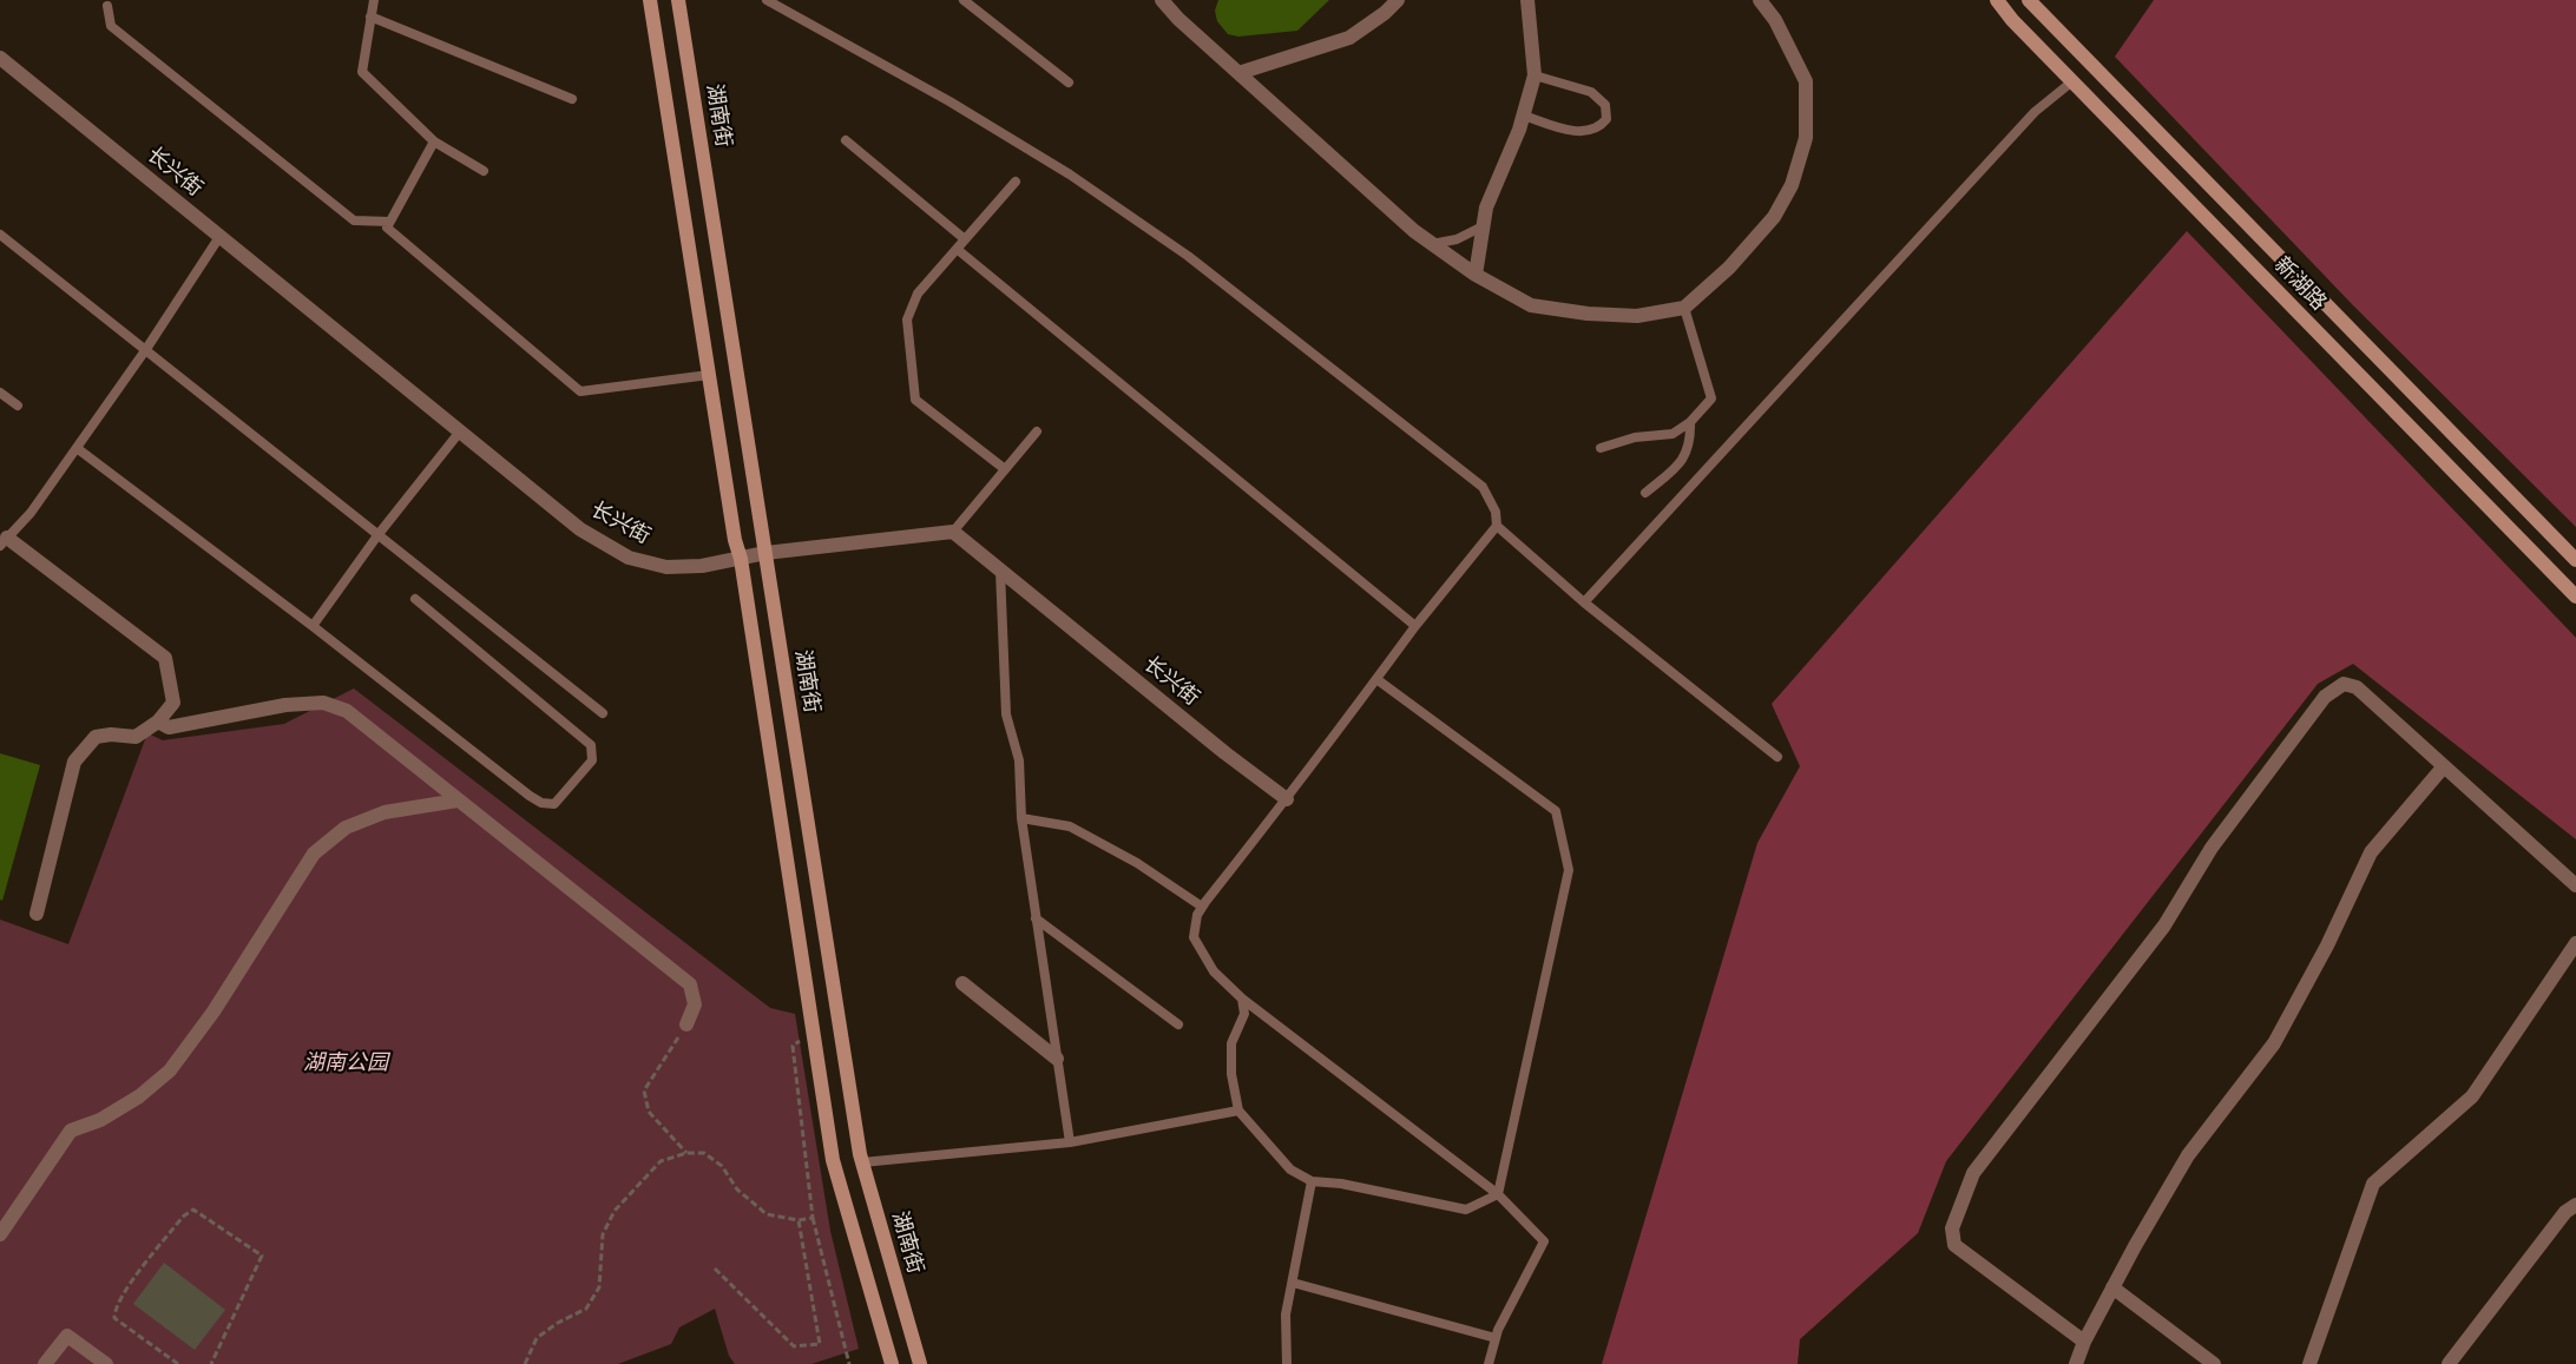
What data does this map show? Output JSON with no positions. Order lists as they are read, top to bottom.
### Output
{
  "streets": {
    "main road": ["湖南街", "新湖路"],
    "street": ["长兴街"]
  },
  "crossings": [
    ["湖南街", "长兴街"]
  ],
  "parks": ["湖南公园"]
}
